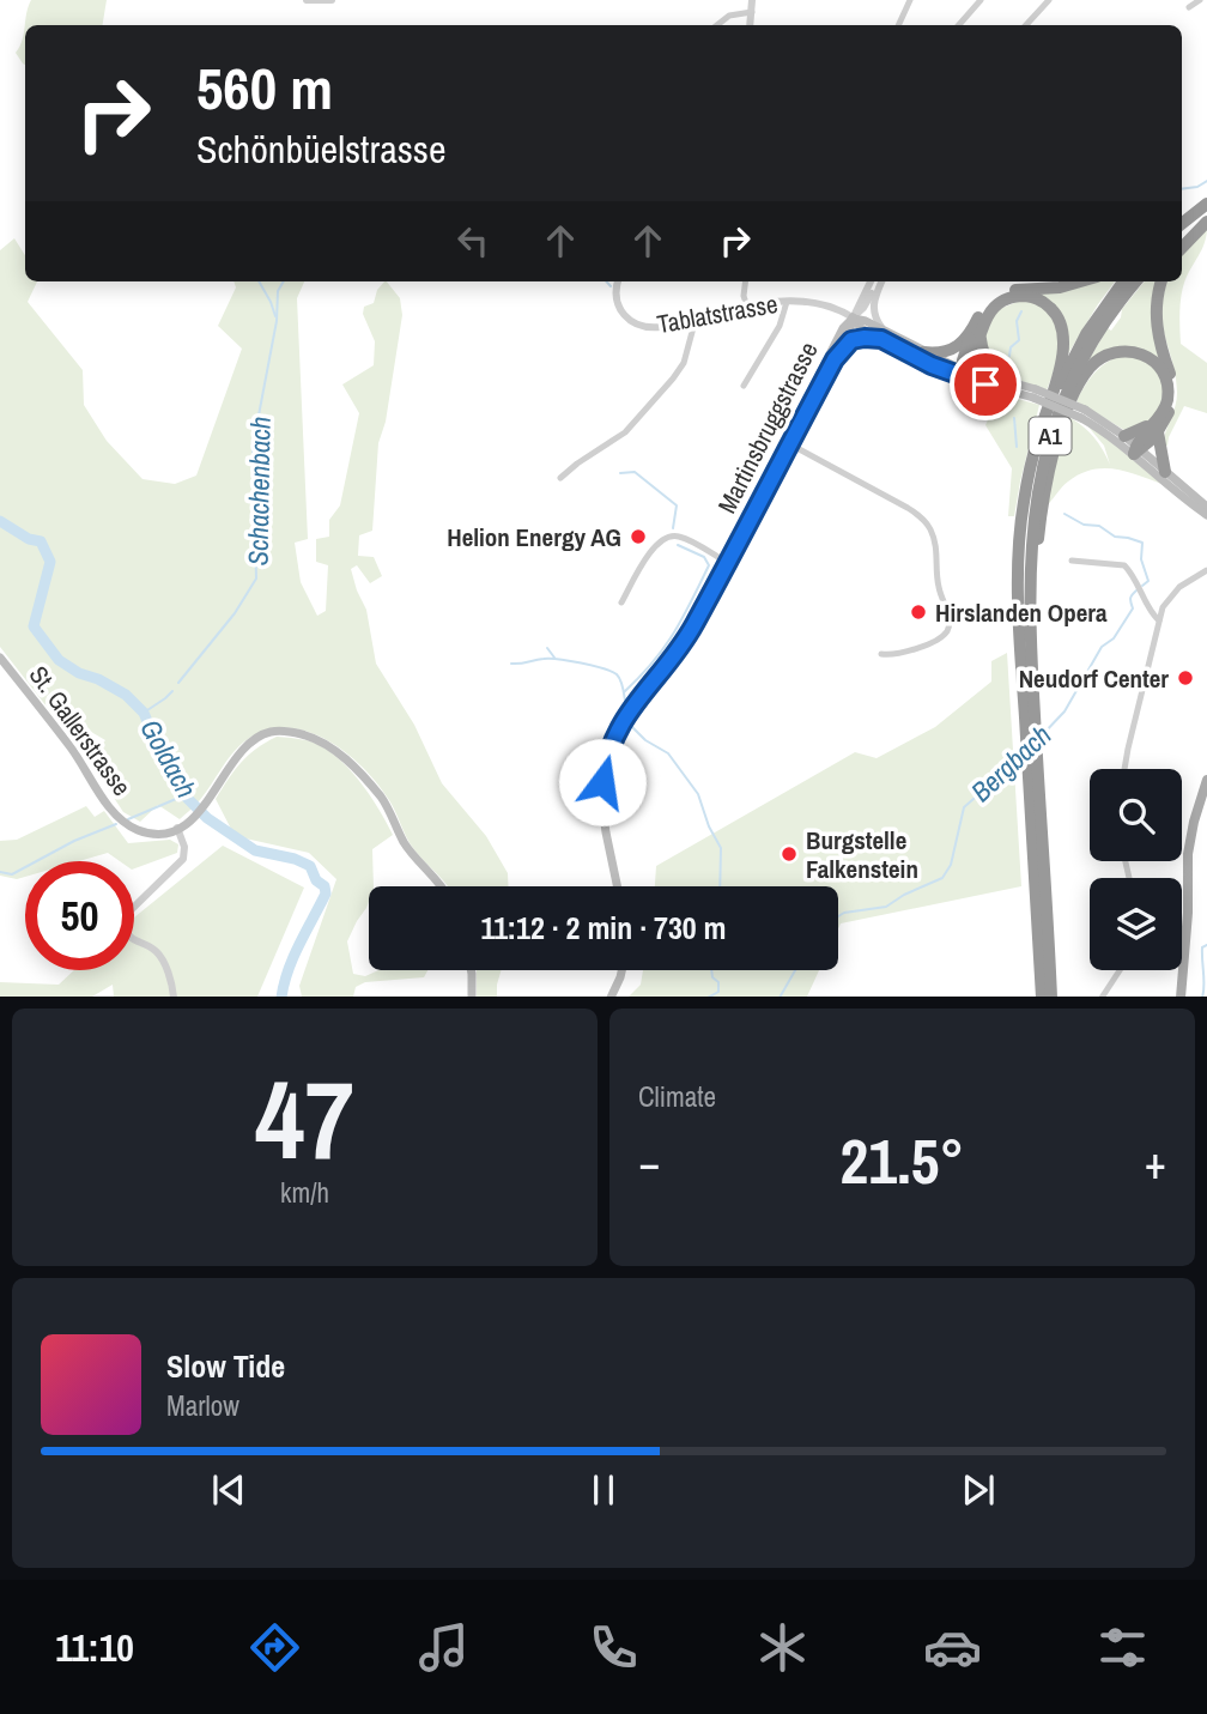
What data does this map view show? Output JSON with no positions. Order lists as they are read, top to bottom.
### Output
{
  "streets": {
    "highway": ["A1"],
    "main road": ["Martinsbruggstrasse", "St. Gallerstrasse"],
    "street": ["Tablatstrasse"]
  },
  "crossings": [
    ["Tablatstrasse", "Martinsbruggstrasse"]
  ],
  "water": ["Schachenbach", "Goldach", "Bergbach"],
  "places": [
    "Helion Energy AG",
    "Hirslanden Opera",
    "Neudorf Center",
    "Burgstelle Falkenstein"
  ],
  "page": {
    "turn": ["560 m", "Schönbüelstrasse"],
    "limit": "50",
    "trip": "11:12 · 2 min · 730 m",
    "tile": [
      ["47", "km/h"],
      "Climate"
    ],
    "heat": ["−", "21.5°", "+"],
    "song": ["Slow Tide", "Marlow"],
    "tabs": "11:10"
  }
}
